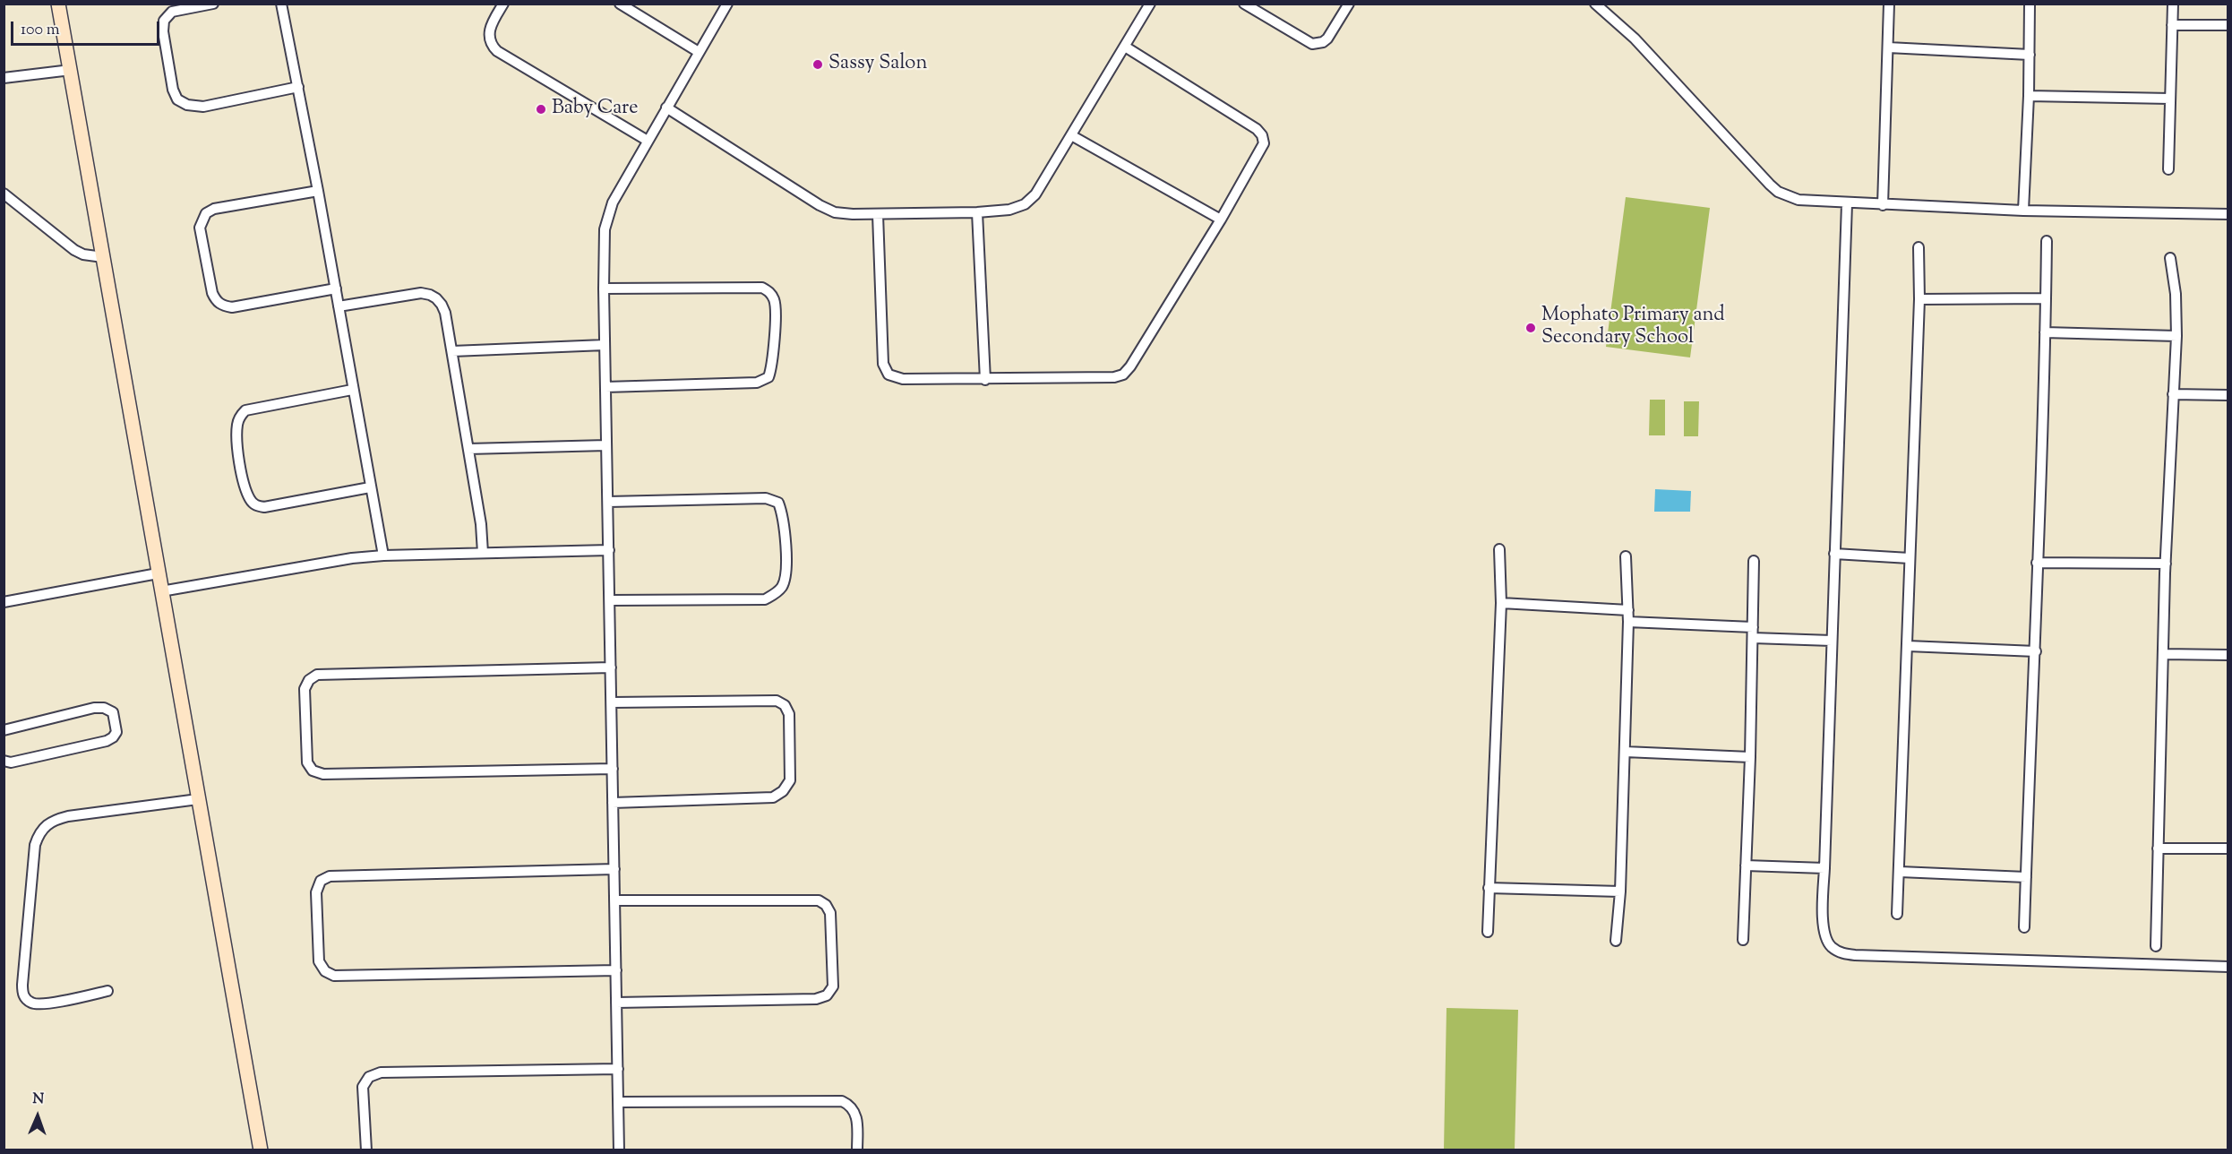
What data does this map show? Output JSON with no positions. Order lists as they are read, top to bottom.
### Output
{
  "places": ["Sassy Salon", "Baby Care", "Mophato Primary and Secondary School"],
  "scale_bar": "100 m",
  "north": "top"
}
